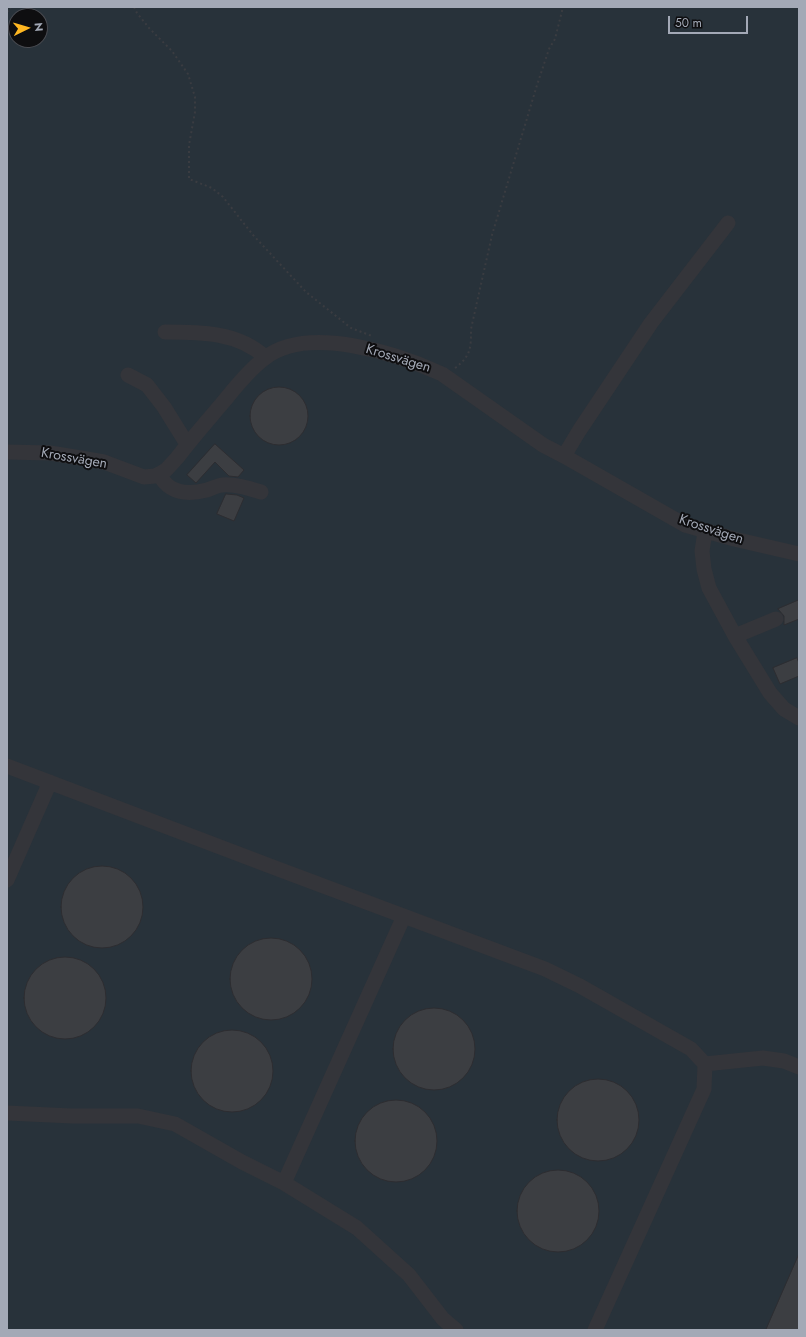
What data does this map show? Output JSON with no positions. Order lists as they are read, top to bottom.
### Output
{
  "streets": {
    "street": ["Krossvägen"]
  },
  "scale_bar": "50 m",
  "north": "right"
}
